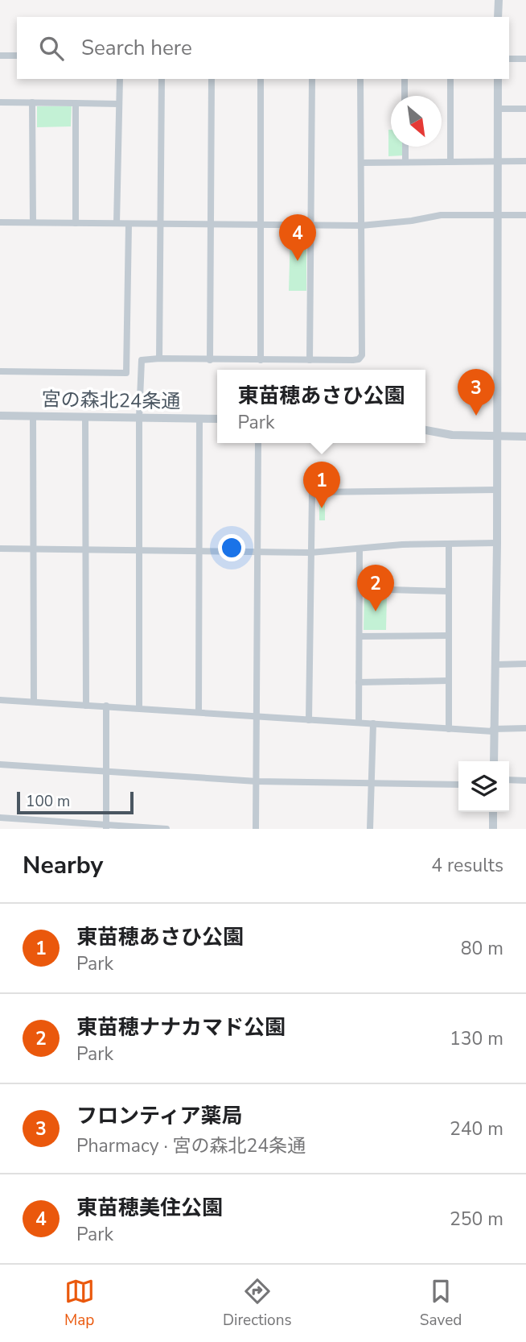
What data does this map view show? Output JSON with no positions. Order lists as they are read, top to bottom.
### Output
{
  "streets": {
    "street": ["宮の森北24条通"]
  },
  "scale_bar": "100 m",
  "north": "bottom right",
  "page": {
    "search": "Search here",
    "pins": [
      "4",
      "3",
      "1",
      "2"
    ],
    "popup": ["東苗穂あさひ公園", "Park"],
    "scale": "100 m",
    "heading": ["Nearby", "4 results"],
    "list": [
      {
        "mark": "1",
        "name": "東苗穂あさひ公園",
        "note": "Park",
        "value": "80 m"
      },
      {
        "mark": "2",
        "name": "東苗穂ナナカマド公園",
        "note": "Park",
        "value": "130 m"
      },
      {
        "mark": "3",
        "name": "フロンティア薬局",
        "note": "Pharmacy · 宮の森北24条通",
        "value": "240 m"
      },
      {
        "mark": "4",
        "name": "東苗穂美住公園",
        "note": "Park",
        "value": "250 m"
      }
    ],
    "nav": ["Map", "Directions", "Saved"]
  }
}
